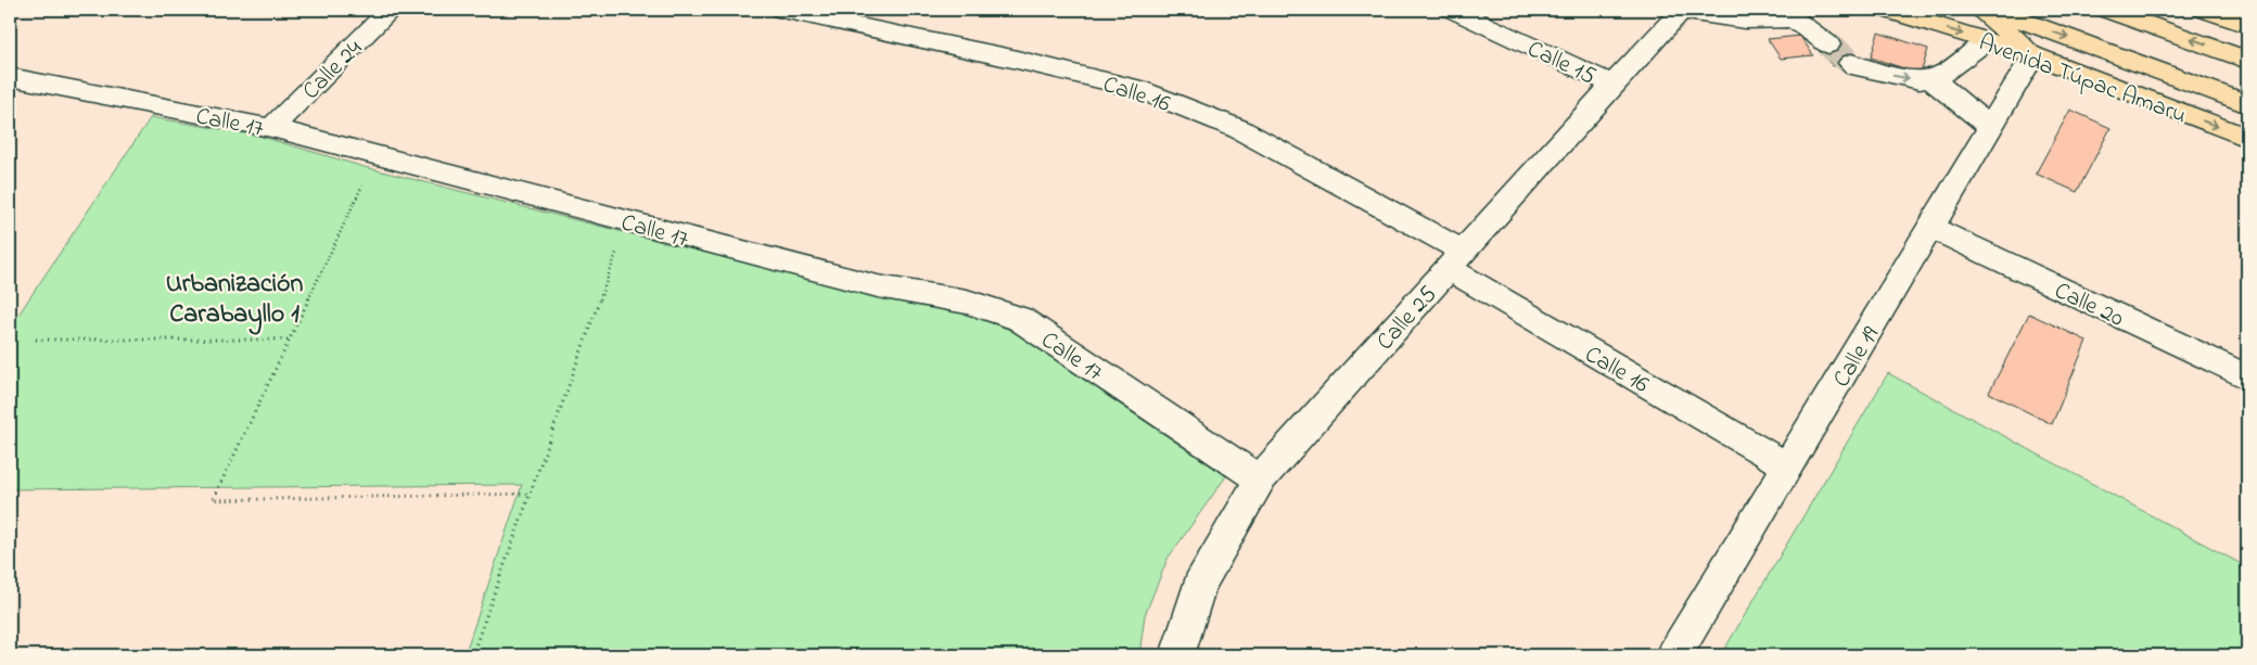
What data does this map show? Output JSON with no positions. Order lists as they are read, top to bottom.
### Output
{
  "streets": {
    "main road": ["Avenida Túpac Amaru"],
    "street": [
      "Calle 15",
      "Calle 24",
      "Calle 16",
      "Calle 17",
      "Calle 20",
      "Calle 25",
      "Calle 19"
    ]
  },
  "crossings": [
    ["Calle 15", "Calle 25"],
    ["Calle 24", "Calle 17"],
    ["Avenida Túpac Amaru", "Calle 19"],
    ["Calle 16", "Calle 25"],
    ["Calle 16", "Calle 19"],
    ["Calle 17", "Calle 25"],
    ["Calle 20", "Calle 19"]
  ],
  "districts": ["Urbanización Carabayllo 1"]
}
